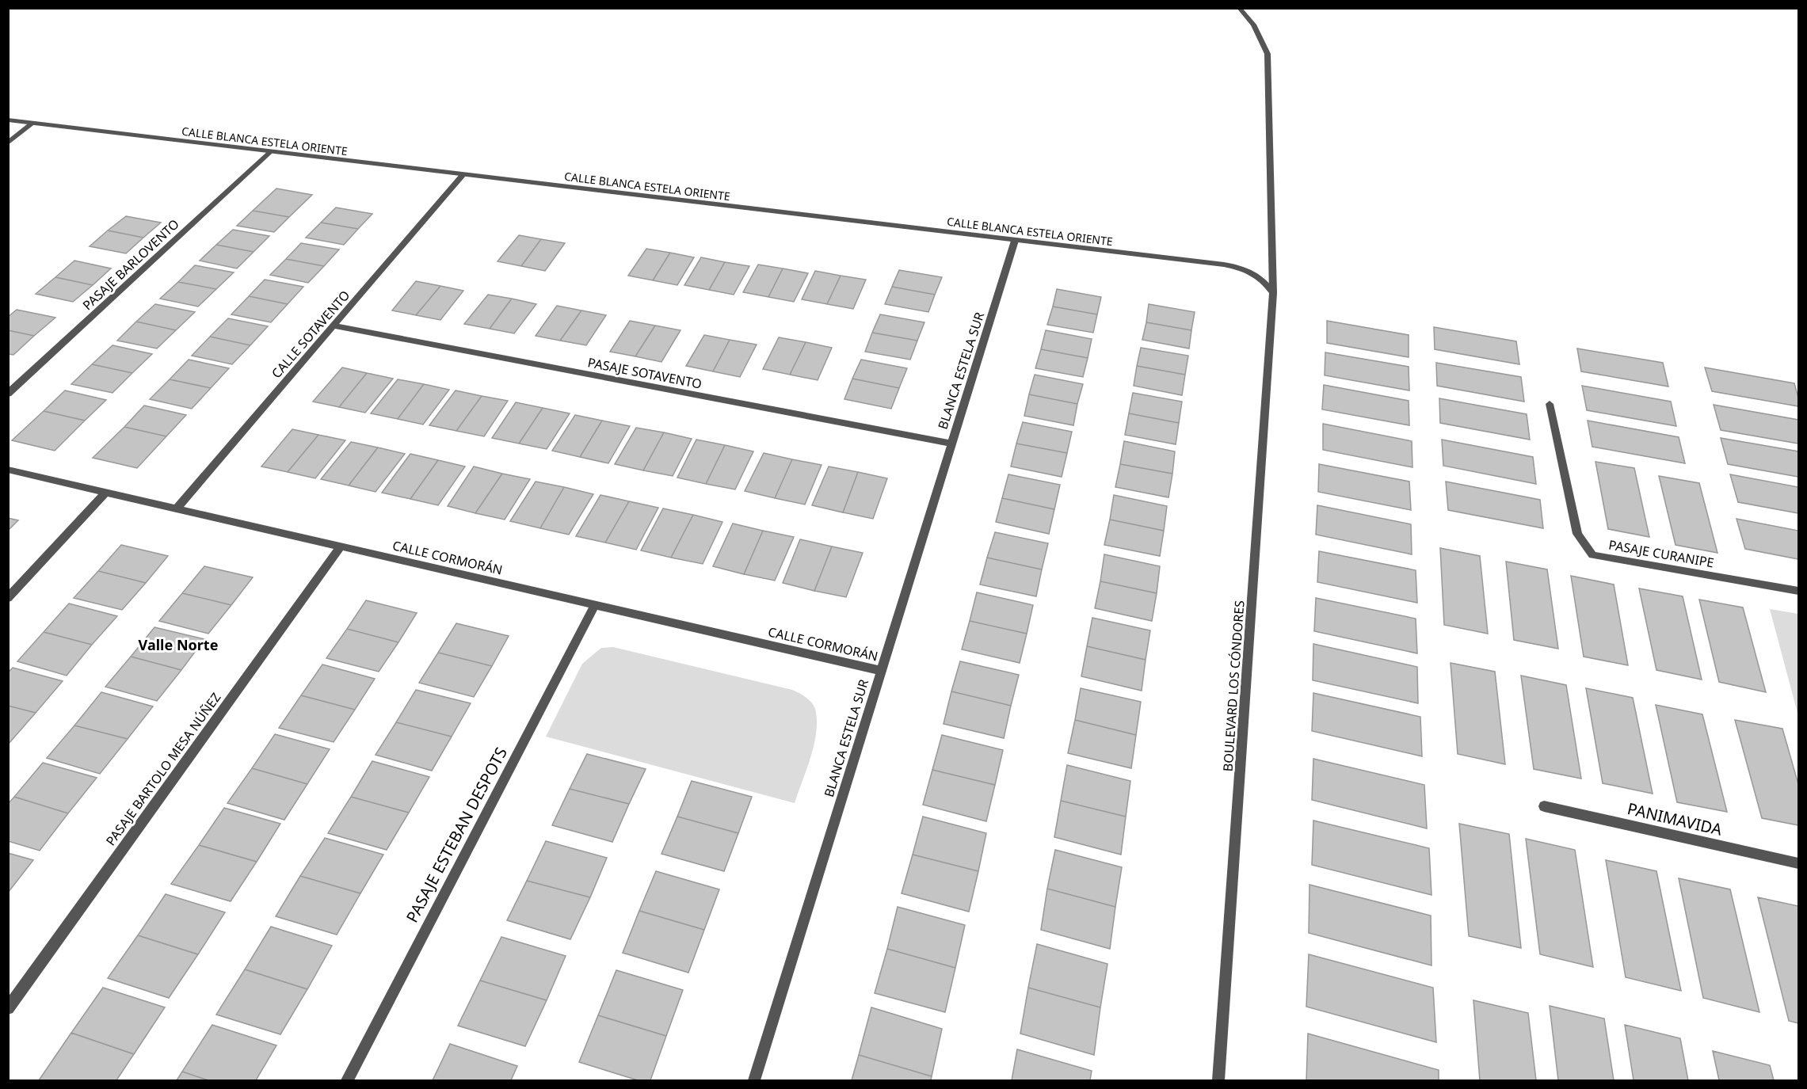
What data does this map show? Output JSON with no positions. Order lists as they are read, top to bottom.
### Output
{
  "streets": {
    "street": [
      "CALLE BLANCA ESTELA ORIENTE",
      "PASAJE BARLOVENTO",
      "CALLE SOTAVENTO",
      "BLANCA ESTELA SUR",
      "PASAJE SOTAVENTO",
      "PASAJE CURANIPE",
      "CALLE CORMORÁN",
      "BOULEVARD LOS CÓNDORES",
      "PASAJE BARTOLO MESA NÚÑEZ",
      "PANIMAVIDA",
      "PASAJE ESTEBAN DESPOTS"
    ]
  },
  "crossings": [
    ["CALLE BLANCA ESTELA ORIENTE", "PASAJE BARLOVENTO"],
    ["CALLE BLANCA ESTELA ORIENTE", "CALLE SOTAVENTO"],
    ["CALLE BLANCA ESTELA ORIENTE", "BLANCA ESTELA SUR"],
    ["CALLE BLANCA ESTELA ORIENTE", "BOULEVARD LOS CÓNDORES"],
    ["CALLE SOTAVENTO", "PASAJE SOTAVENTO"],
    ["CALLE SOTAVENTO", "CALLE CORMORÁN"],
    ["BLANCA ESTELA SUR", "PASAJE SOTAVENTO"],
    ["BLANCA ESTELA SUR", "CALLE CORMORÁN"],
    ["CALLE CORMORÁN", "PASAJE BARTOLO MESA NÚÑEZ"],
    ["CALLE CORMORÁN", "PASAJE ESTEBAN DESPOTS"]
  ],
  "districts": ["Valle Norte"]
}
